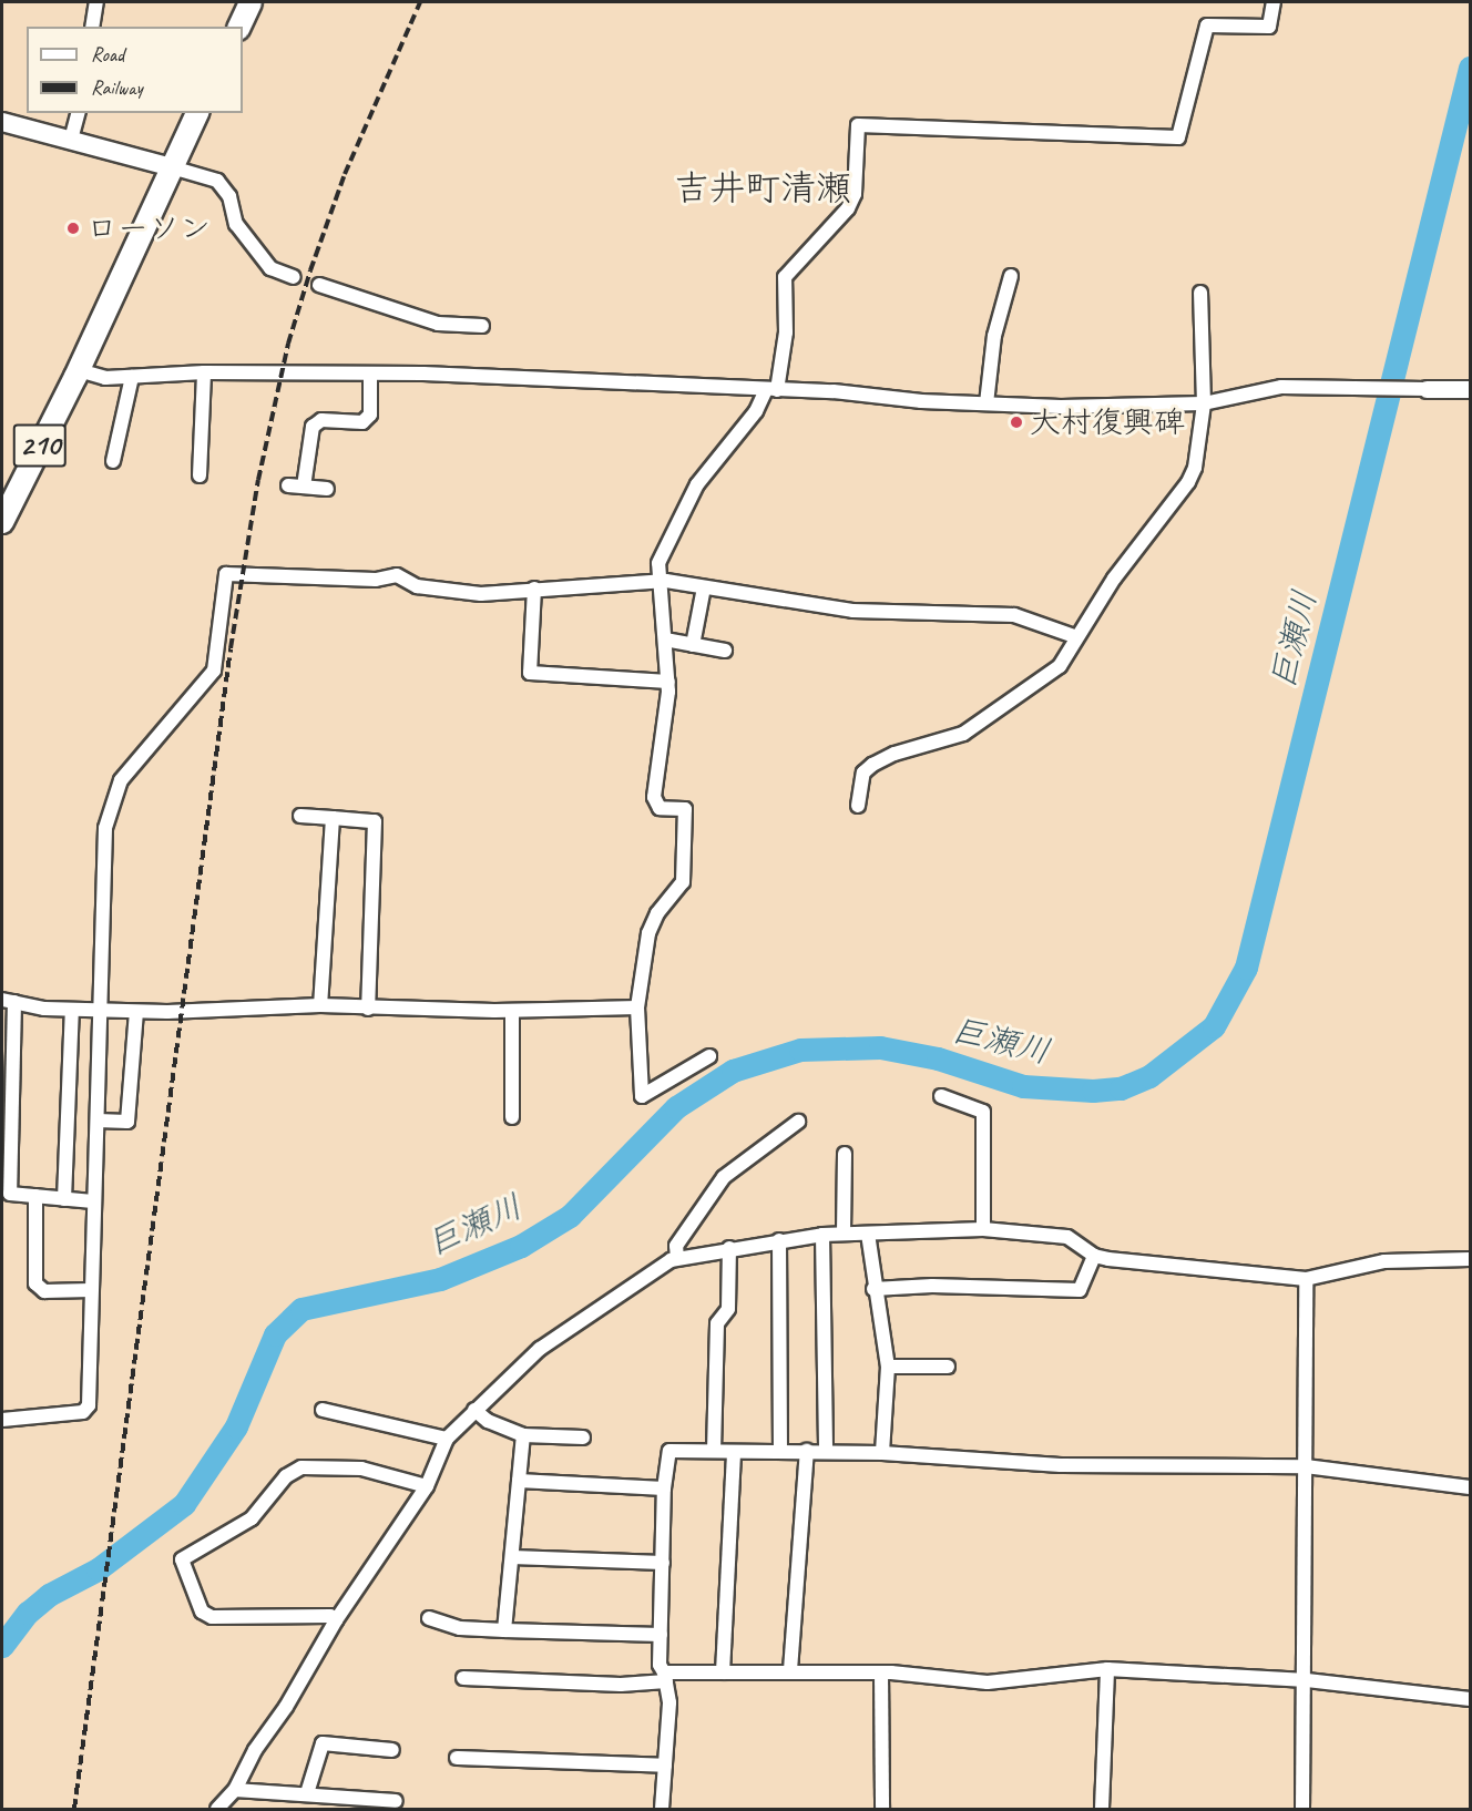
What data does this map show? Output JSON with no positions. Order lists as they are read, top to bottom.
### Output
{
  "streets": {
    "highway": ["210"]
  },
  "districts": ["吉井町清瀬"],
  "water": ["巨瀬川"],
  "places": ["ローソン", "大村復興碑"],
  "legend": ["Road", "Railway"]
}
